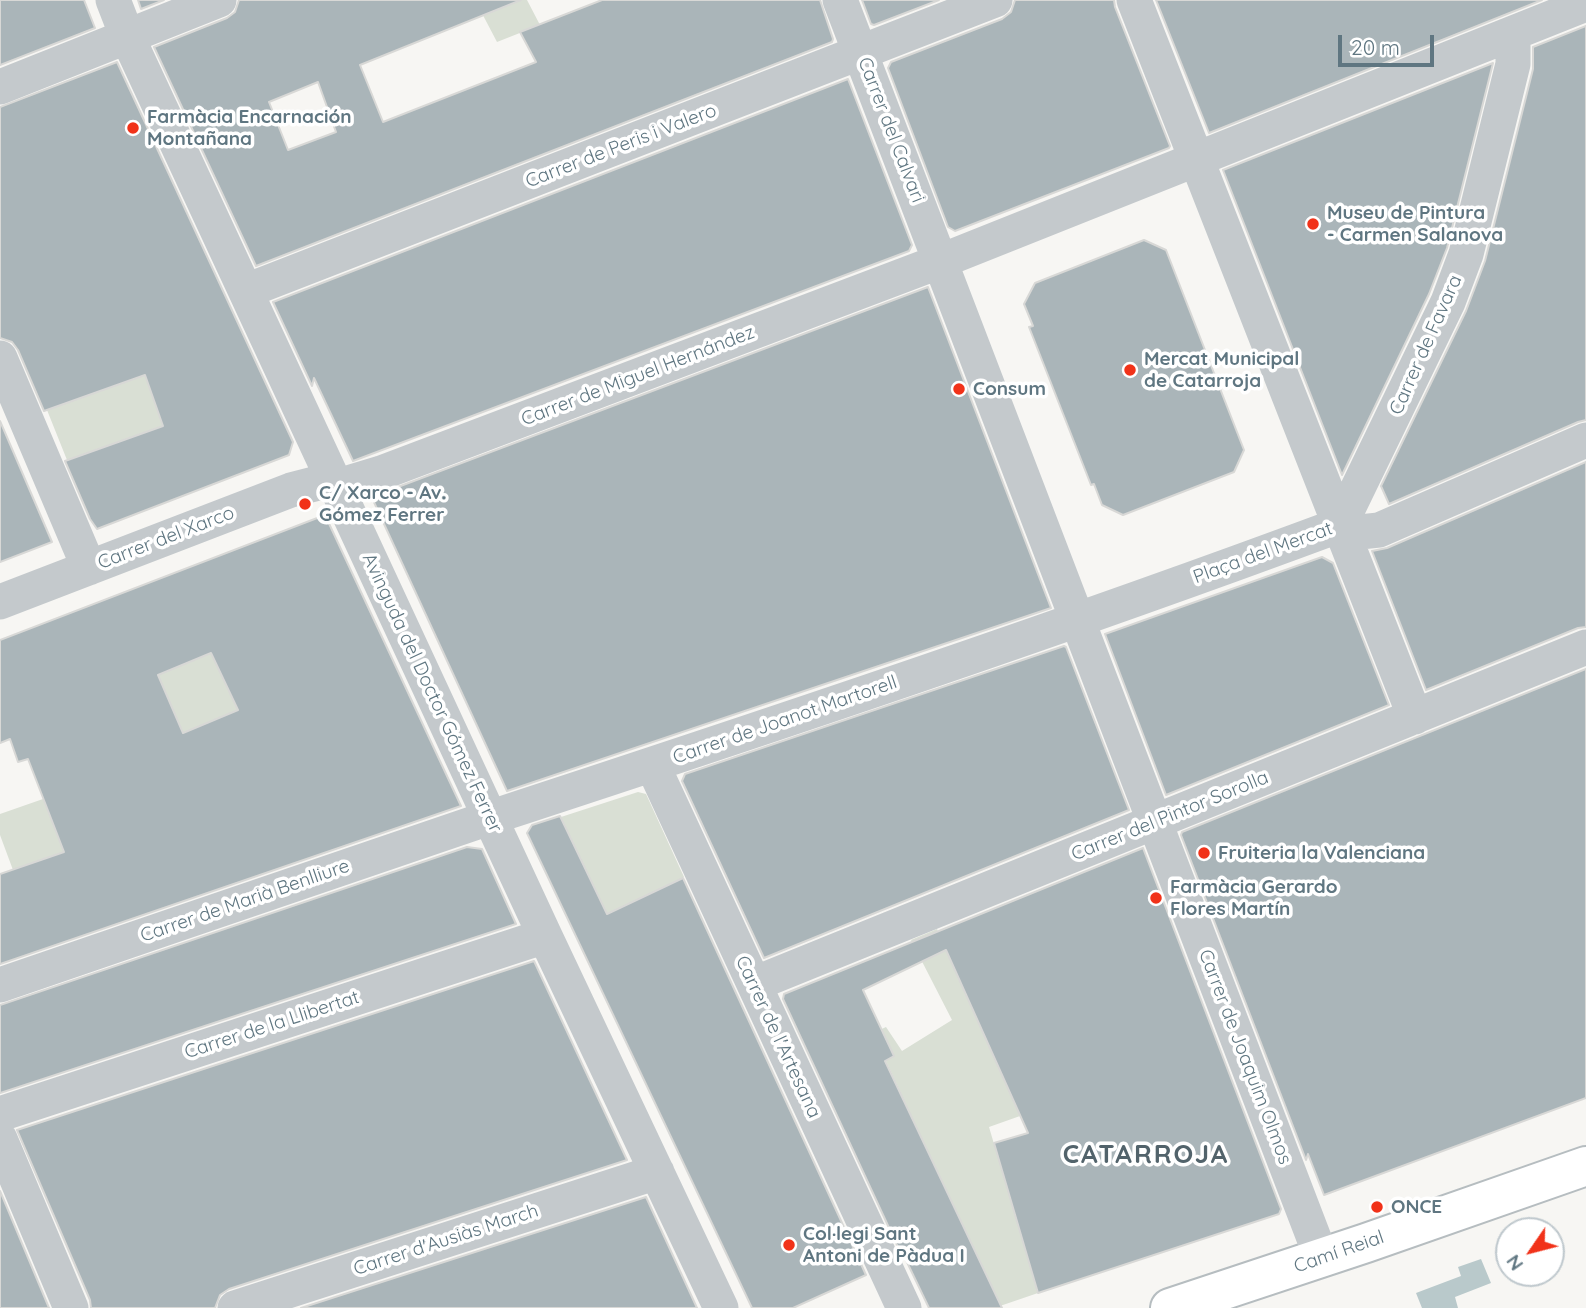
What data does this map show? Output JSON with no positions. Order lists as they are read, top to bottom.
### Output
{
  "streets": {
    "street": [
      "Carrer del Calvari",
      "Carrer de Peris i Valero",
      "Carrer de Favara",
      "Carrer de Miguel Hernández",
      "Carrer del Xarco",
      "Plaça del Mercat",
      "Avinguda del Doctor Gómez Ferrer",
      "Carrer de Joanot Martorell",
      "Carrer del Pintor Sorolla",
      "Carrer de Marià Benlliure",
      "Carrer de la Llibertat",
      "Carrer de l'Artesana",
      "Carrer de Joaquim Olmos",
      "Carrer d'Ausiàs March",
      "Camí Reial"
    ]
  },
  "crossings": [
    ["Carrer del Calvari", "Carrer de Peris i Valero"],
    ["Carrer del Calvari", "Carrer de Miguel Hernández"],
    ["Carrer de Peris i Valero", "Avinguda del Doctor Gómez Ferrer"],
    ["Carrer de Favara", "Plaça del Mercat"],
    ["Carrer de Miguel Hernández", "Carrer del Xarco"],
    ["Carrer de Miguel Hernández", "Avinguda del Doctor Gómez Ferrer"],
    ["Carrer del Xarco", "Avinguda del Doctor Gómez Ferrer"],
    ["Plaça del Mercat", "Carrer de Joanot Martorell"],
    ["Plaça del Mercat", "Carrer de Joaquim Olmos"],
    ["Avinguda del Doctor Gómez Ferrer", "Carrer de Joanot Martorell"],
    ["Avinguda del Doctor Gómez Ferrer", "Carrer de Marià Benlliure"],
    ["Avinguda del Doctor Gómez Ferrer", "Carrer de la Llibertat"],
    ["Avinguda del Doctor Gómez Ferrer", "Carrer d'Ausiàs March"],
    ["Carrer de Joanot Martorell", "Carrer de Marià Benlliure"],
    ["Carrer de Joanot Martorell", "Carrer de l'Artesana"],
    ["Carrer de Joanot Martorell", "Carrer de Joaquim Olmos"],
    ["Carrer del Pintor Sorolla", "Carrer de l'Artesana"],
    ["Carrer del Pintor Sorolla", "Carrer de Joaquim Olmos"],
    ["Carrer de Joaquim Olmos", "Camí Reial"]
  ],
  "districts": ["CATARROJA"],
  "places": [
    "Farmàcia Encarnación Montañana",
    "Museu de Pintura - Carmen Salanova",
    "Mercat Municipal de Catarroja",
    "Consum",
    "C/ Xarco - Av. Gómez Ferrer",
    "Fruiteria la Valenciana",
    "Farmàcia Gerardo Flores Martín",
    "ONCE",
    "Col·legi Sant Antoni de Pàdua I"
  ],
  "scale_bar": "20 m",
  "north": "bottom left"
}
